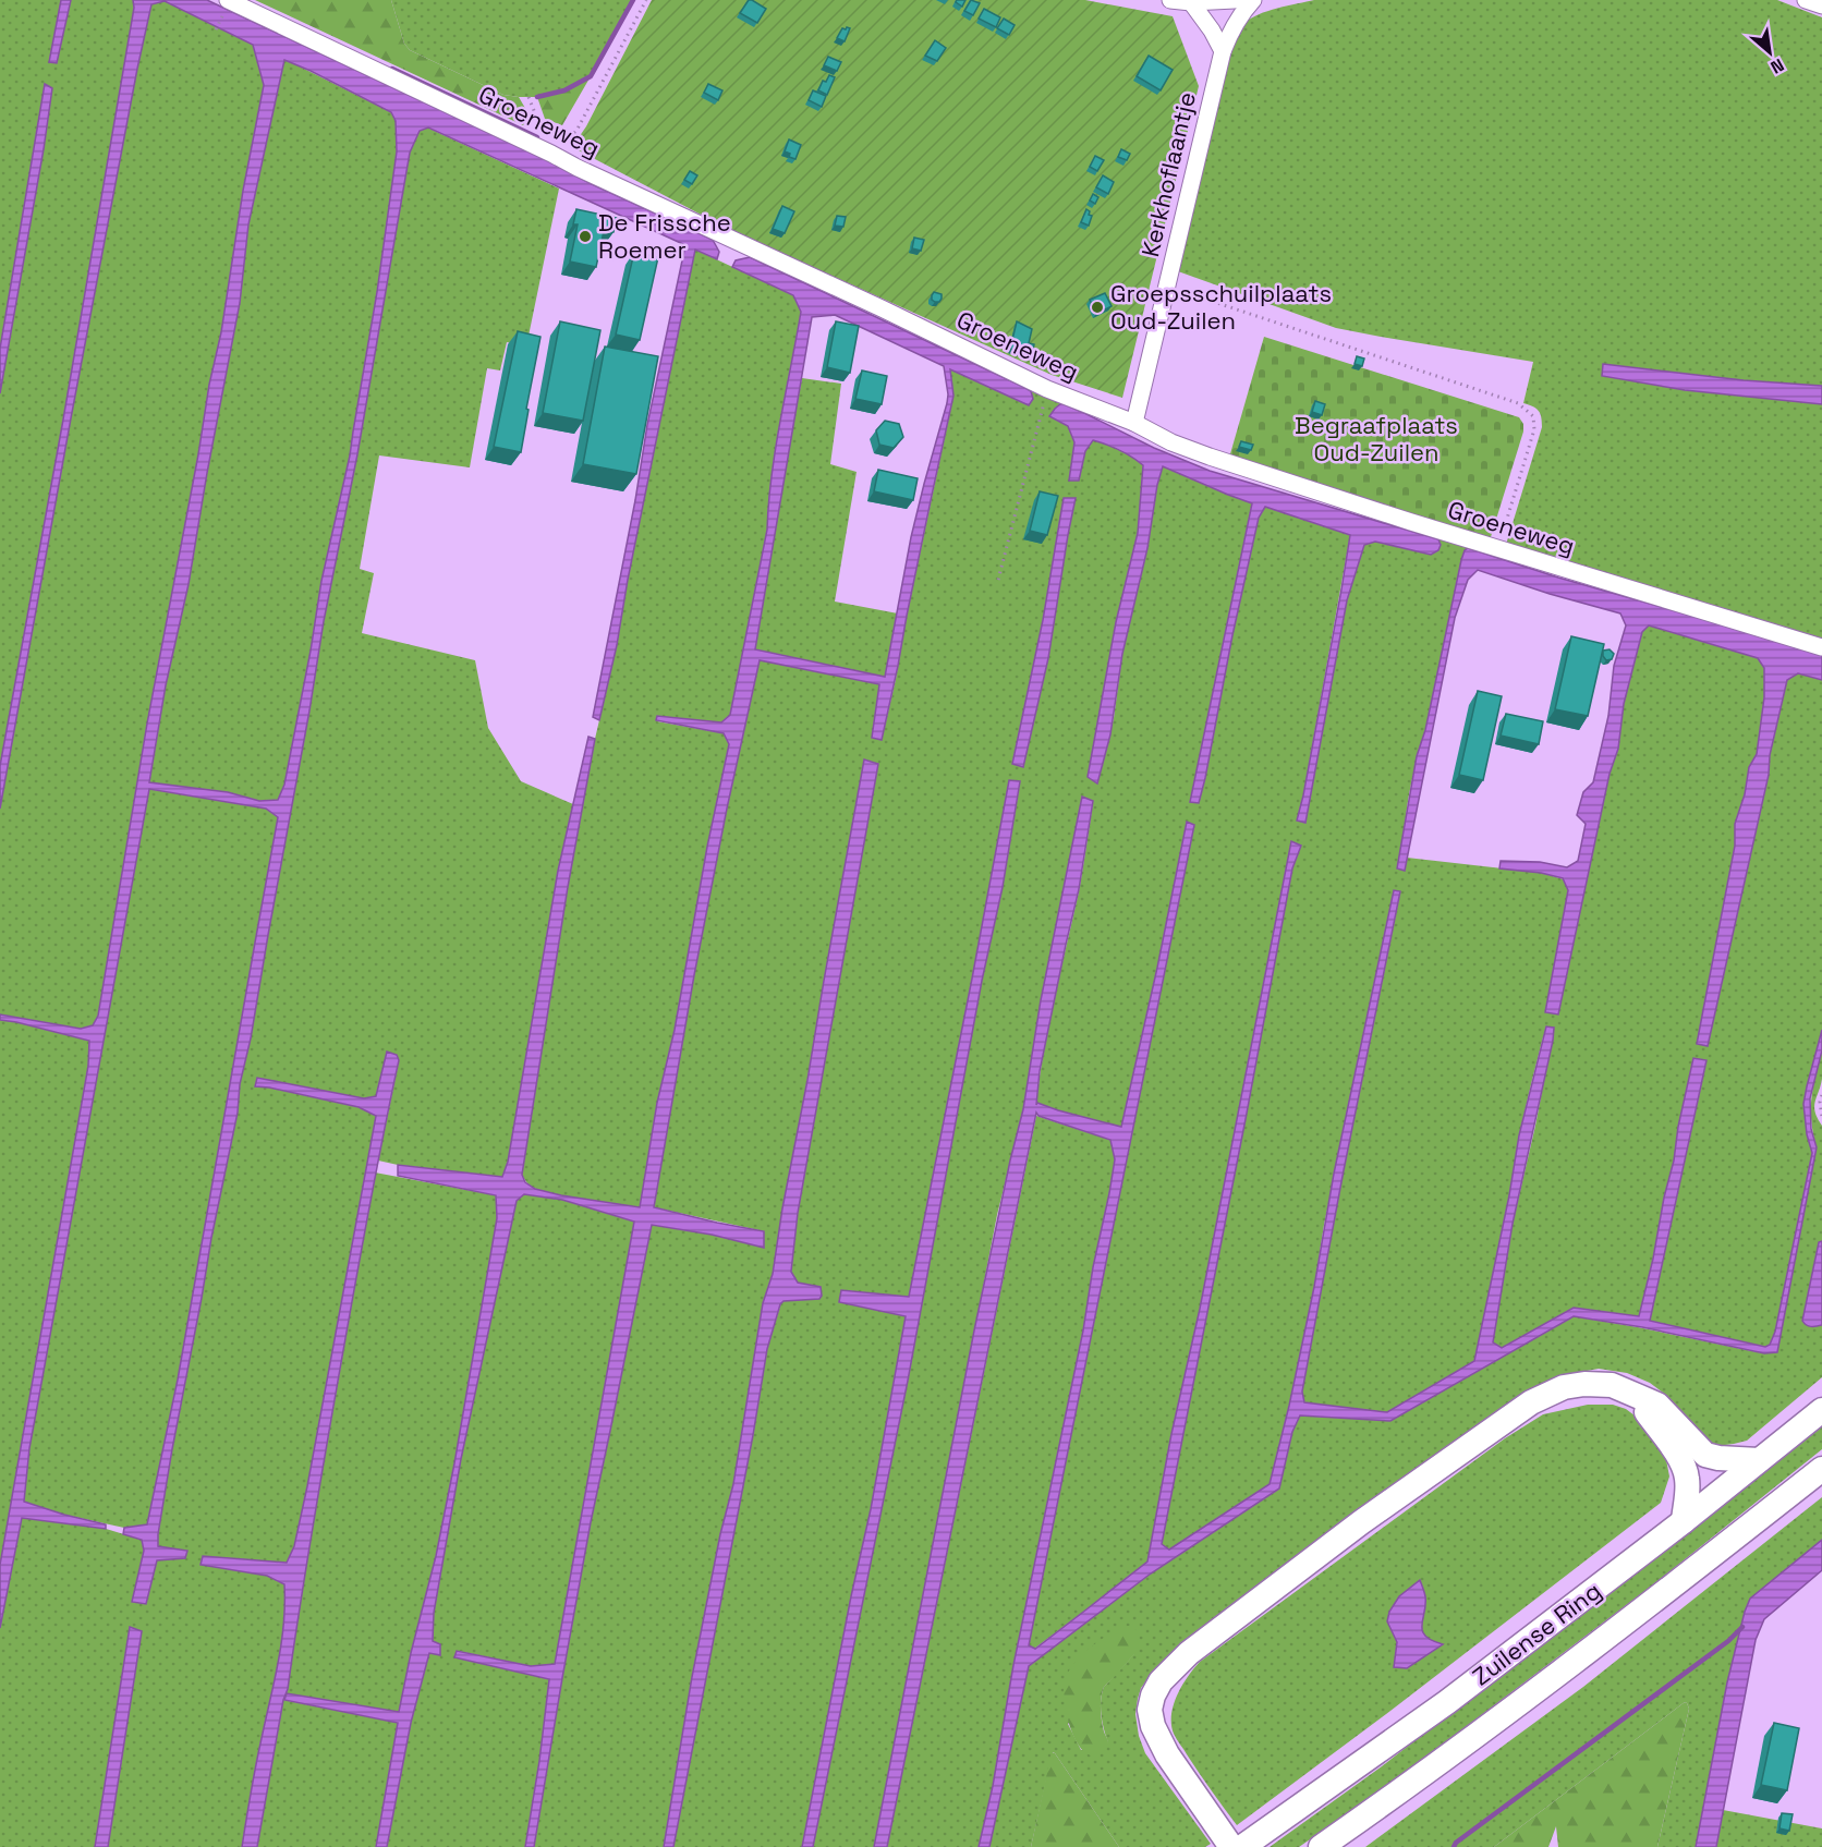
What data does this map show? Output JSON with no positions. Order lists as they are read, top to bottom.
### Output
{
  "streets": {
    "main road": ["Zuilense Ring"],
    "street": ["Groeneweg", "Kerkhoflaantje"]
  },
  "crossings": [
    ["Groeneweg", "Kerkhoflaantje"]
  ],
  "parks": ["Begraafplaats Oud-Zuilen"],
  "places": ["De Frissche Roemer", "Groepsschuilplaats Oud-Zuilen"],
  "north": "bottom right"
}
